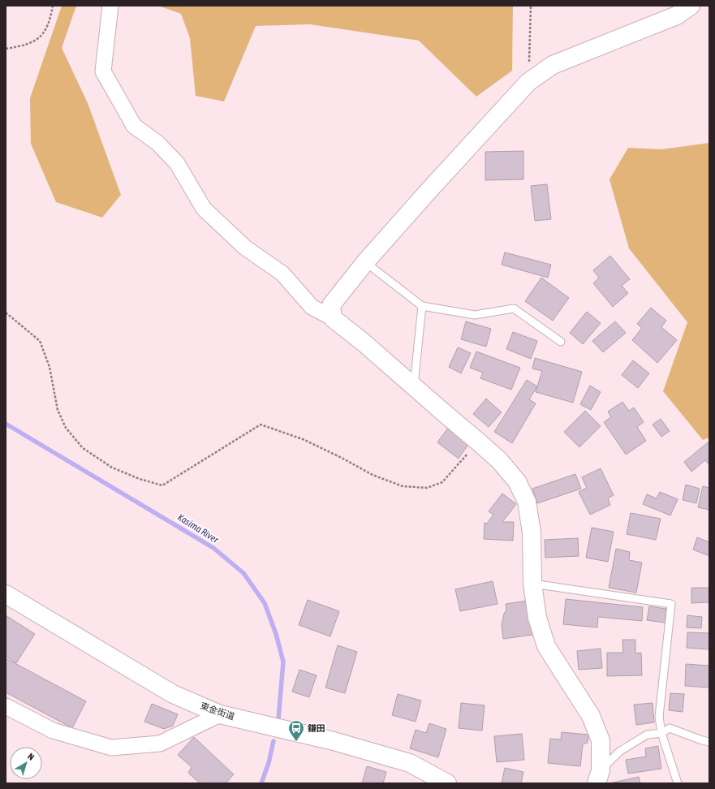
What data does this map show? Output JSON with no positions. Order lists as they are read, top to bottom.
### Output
{
  "streets": {
    "main road": ["東金街道"]
  },
  "water": ["Kasima River"],
  "places": {
    "bus stop": ["鎌田"]
  },
  "north": "top right"
}
